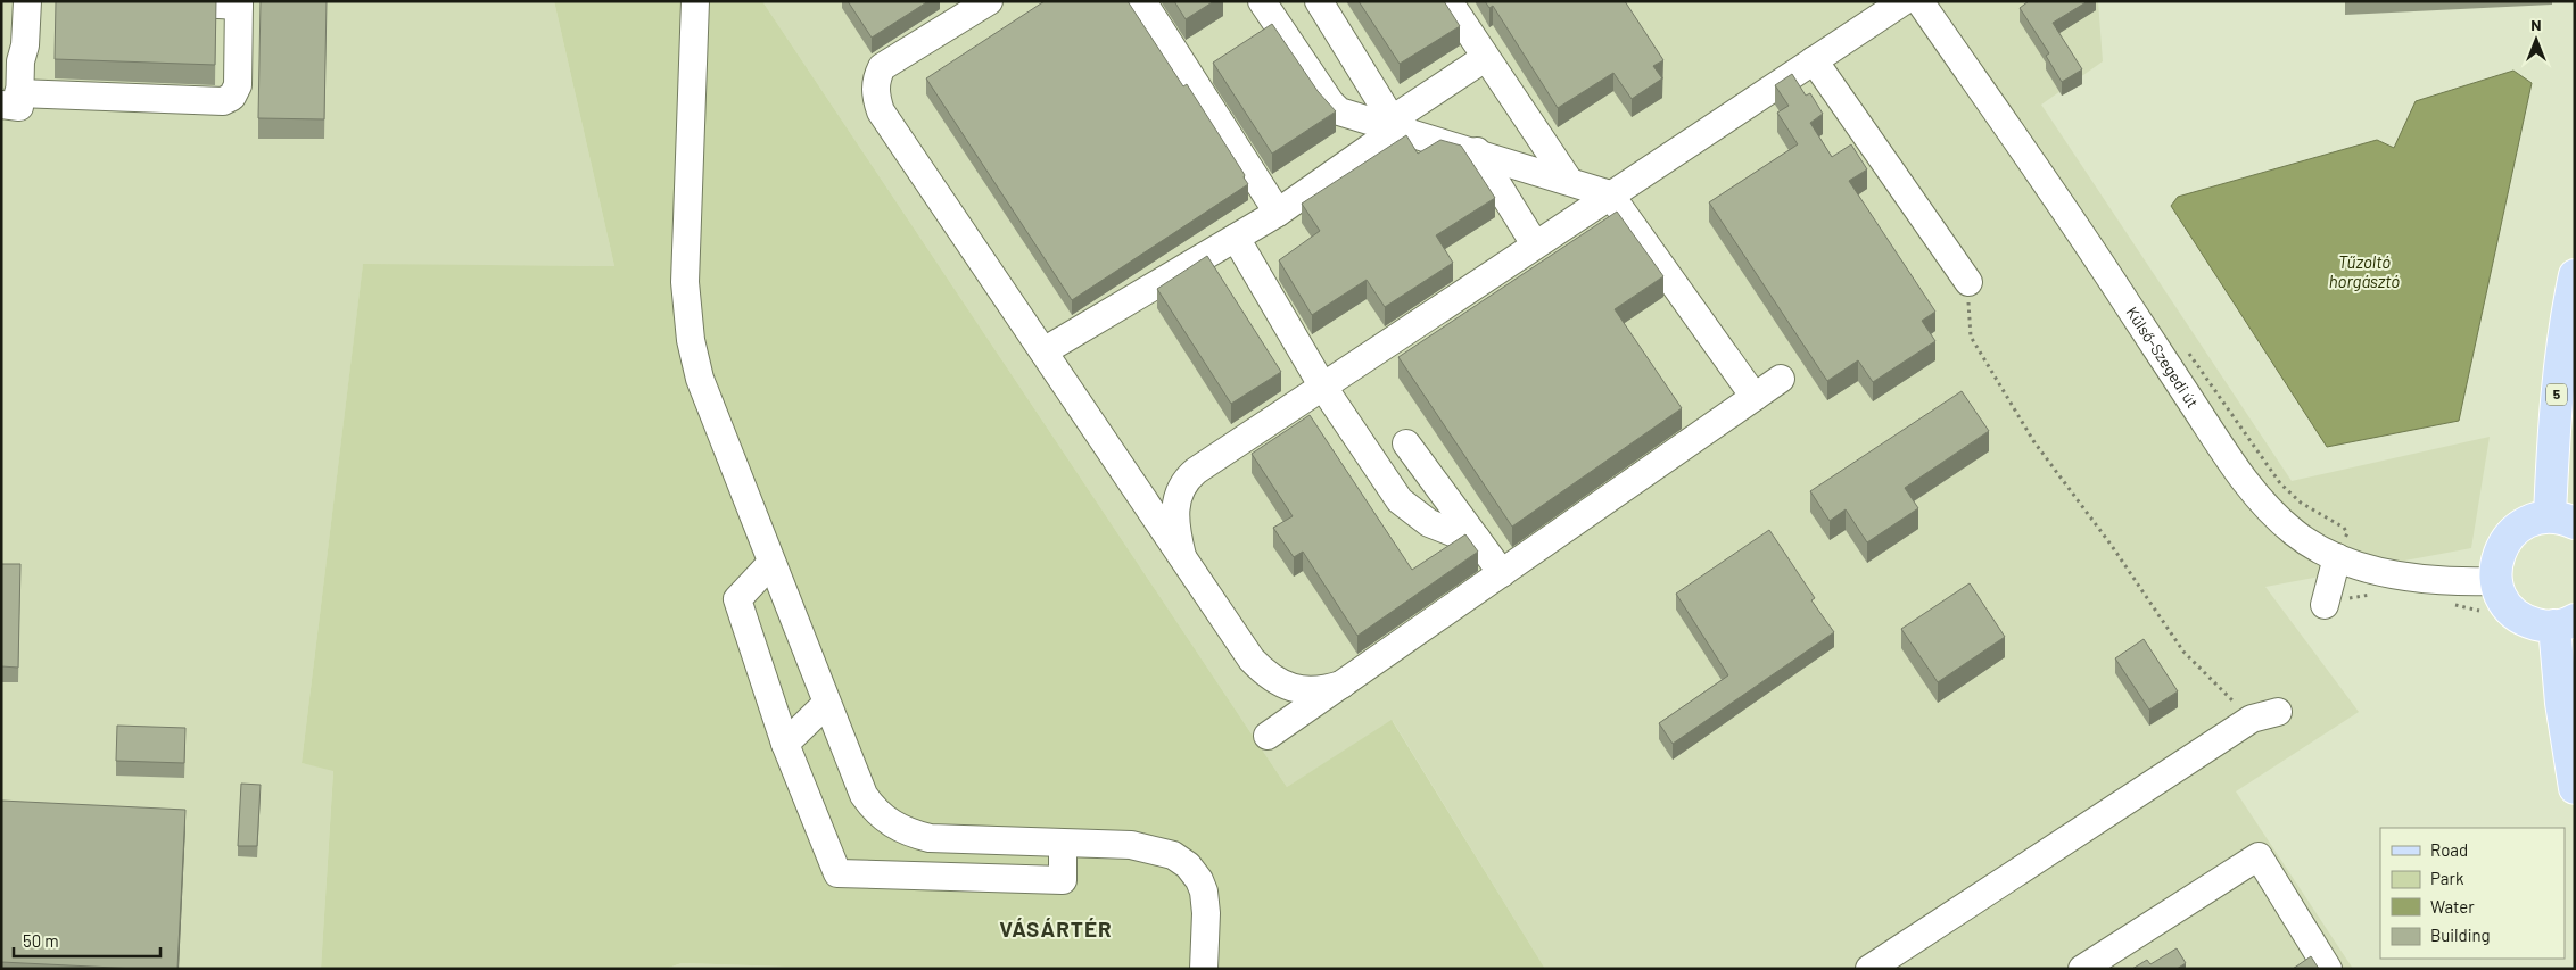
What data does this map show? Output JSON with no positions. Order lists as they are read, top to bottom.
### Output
{
  "streets": {
    "main road": ["5"],
    "street": ["Külső-Szegedi út"]
  },
  "crossings": [
    ["Külső-Szegedi út", "5"]
  ],
  "districts": ["VÁSÁRTÉR"],
  "water": ["Tűzoltó horgásztó"],
  "legend": [
    "Road",
    "Park",
    "Water",
    "Building"
  ],
  "scale_bar": "50 m",
  "north": "top"
}
